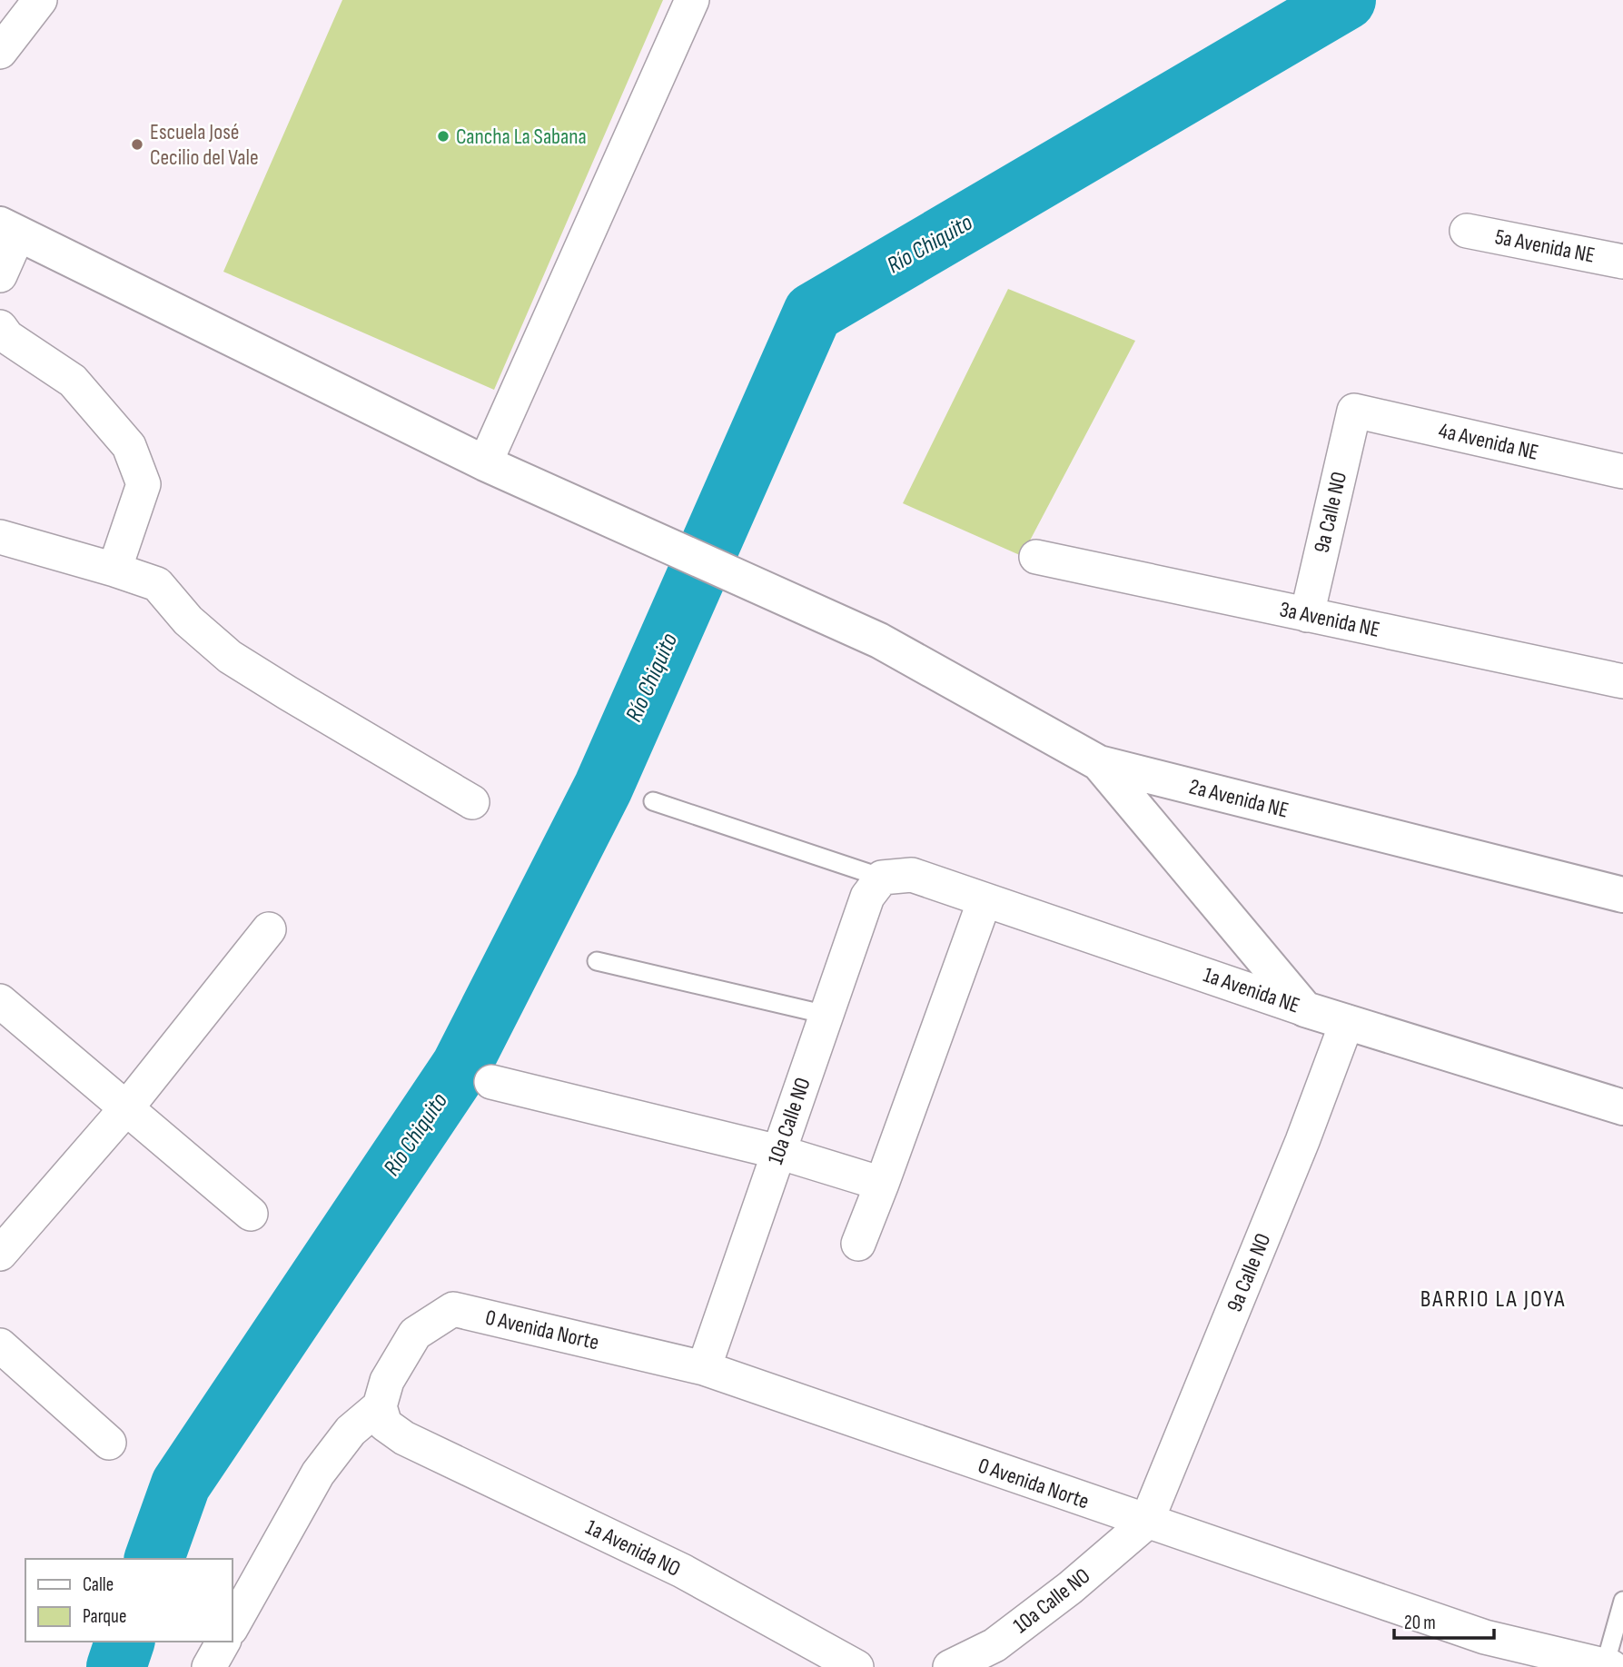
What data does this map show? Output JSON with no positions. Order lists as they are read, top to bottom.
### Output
{
  "streets": {
    "street": [
      "5a Avenida NE",
      "4a Avenida NE",
      "9a Calle NO",
      "3a Avenida NE",
      "2a Avenida NE",
      "1a Avenida NE",
      "10a Calle NO",
      "0 Avenida Norte",
      "1a Avenida NO"
    ]
  },
  "crossings": [
    ["4a Avenida NE", "9a Calle NO"],
    ["9a Calle NO", "3a Avenida NE"],
    ["9a Calle NO", "1a Avenida NE"],
    ["9a Calle NO", "10a Calle NO"],
    ["9a Calle NO", "0 Avenida Norte"],
    ["1a Avenida NE", "10a Calle NO"],
    ["10a Calle NO", "0 Avenida Norte"],
    ["0 Avenida Norte", "1a Avenida NO"]
  ],
  "districts": ["BARRIO LA JOYA"],
  "water": ["Río Chiquito"],
  "places": ["Cancha La Sabana", "Escuela José Cecilio del Vale"],
  "legend": ["Calle", "Parque"],
  "scale_bar": "20 m"
}
